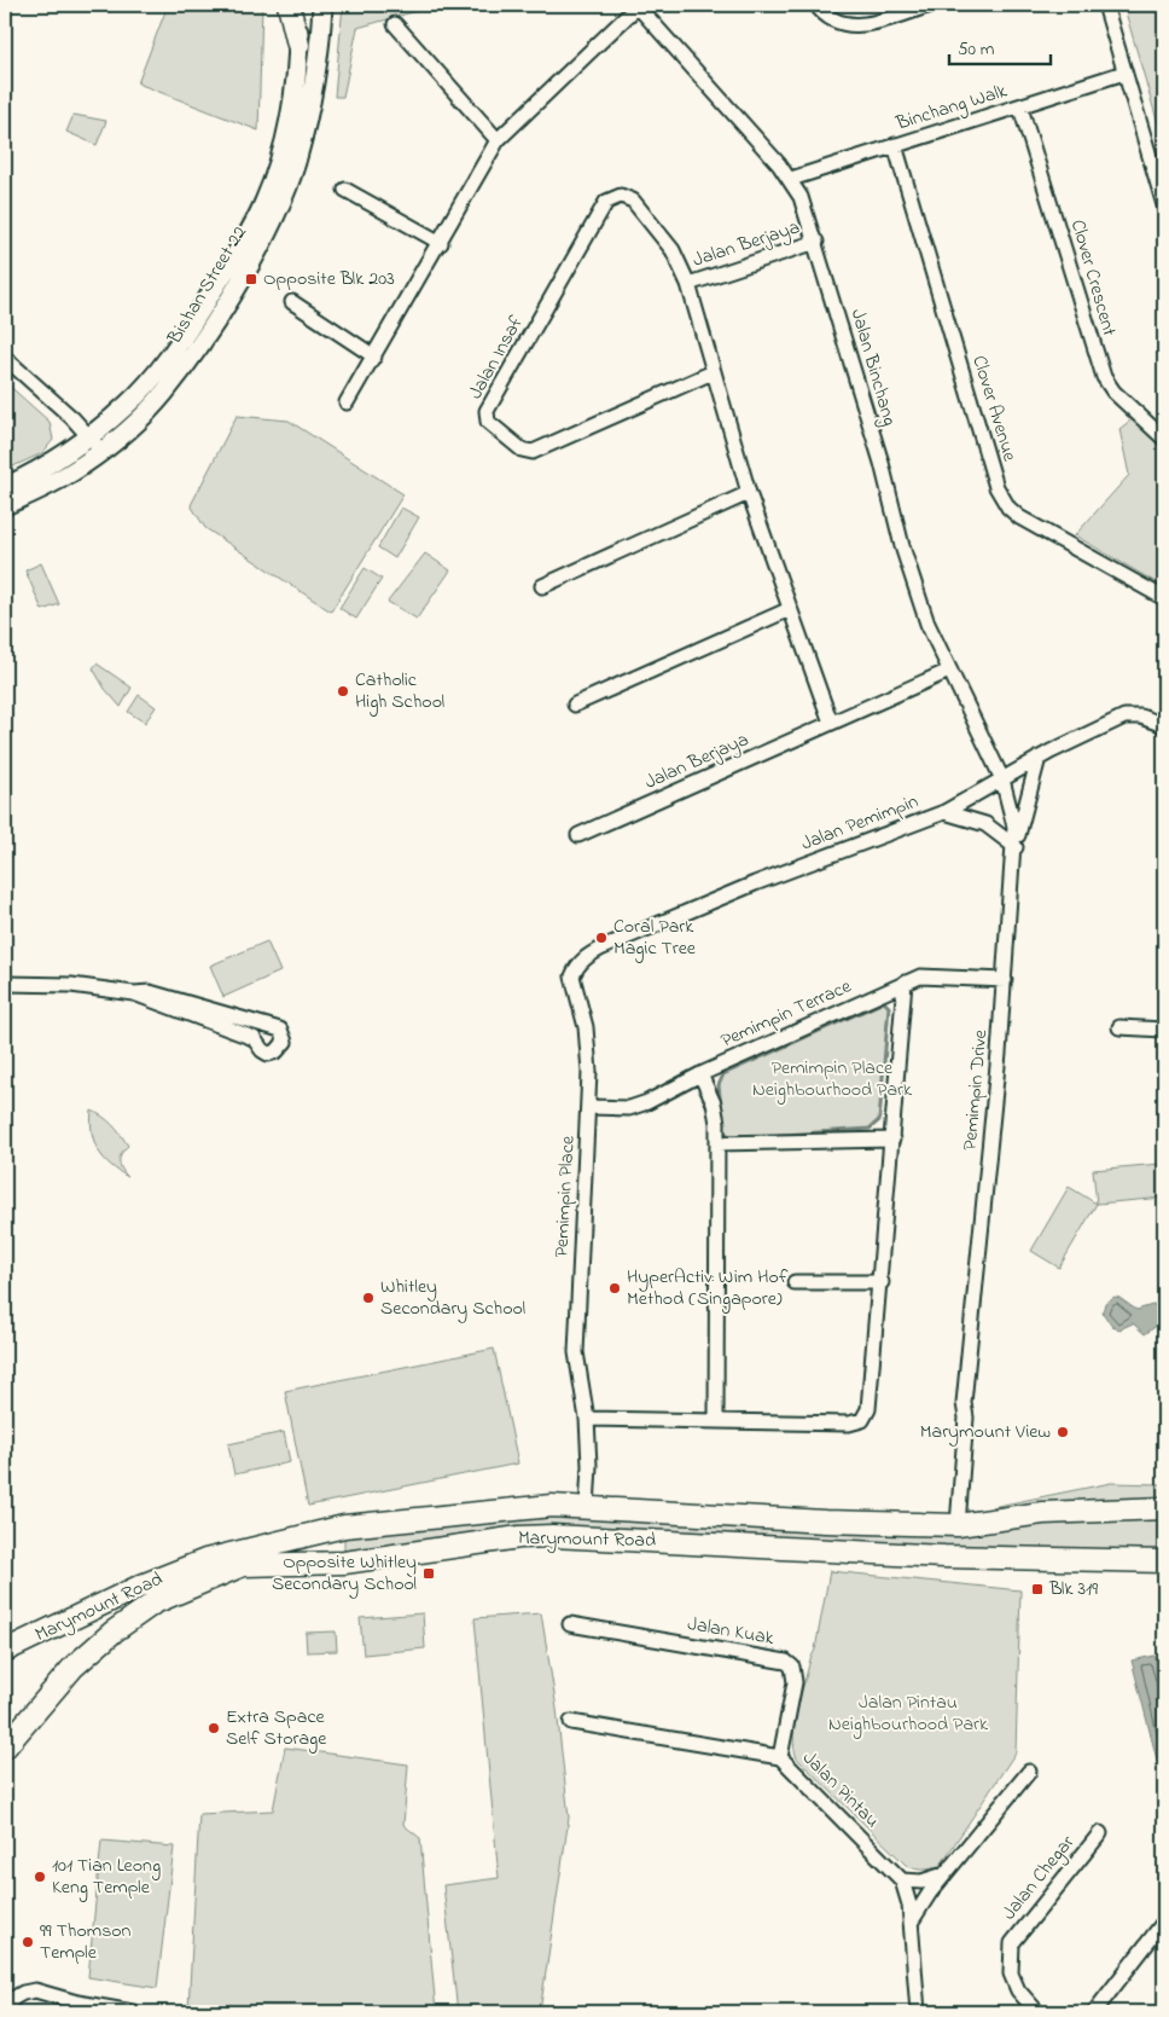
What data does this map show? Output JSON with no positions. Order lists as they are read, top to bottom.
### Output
{
  "streets": {
    "main road": ["Bishan Street 22", "Marymount Road"],
    "street": [
      "Binchang Walk",
      "Jalan Berjaya",
      "Clover Crescent",
      "Jalan Insaf",
      "Jalan Binchang",
      "Clover Avenue",
      "Jalan Pemimpin",
      "Pemimpin Terrace",
      "Pemimpin Drive",
      "Pemimpin Place",
      "Jalan Kuak",
      "Jalan Pintau",
      "Jalan Chegar"
    ]
  },
  "crossings": [
    ["Binchang Walk", "Clover Crescent"],
    ["Binchang Walk", "Jalan Binchang"],
    ["Binchang Walk", "Clover Avenue"],
    ["Jalan Berjaya", "Jalan Insaf"],
    ["Jalan Berjaya", "Jalan Binchang"],
    ["Jalan Binchang", "Jalan Pemimpin"],
    ["Jalan Binchang", "Pemimpin Drive"],
    ["Jalan Pemimpin", "Pemimpin Drive"],
    ["Jalan Pemimpin", "Pemimpin Place"],
    ["Pemimpin Terrace", "Pemimpin Drive"],
    ["Pemimpin Terrace", "Pemimpin Place"],
    ["Pemimpin Drive", "Marymount Road"],
    ["Pemimpin Place", "Marymount Road"],
    ["Jalan Kuak", "Jalan Pintau"]
  ],
  "parks": ["Pemimpin Place Neighbourhood Park", "Jalan Pintau Neighbourhood Park"],
  "places": {
    "transit": ["Opposite Blk 203", "Opposite Whitley Secondary School", "Blk 319"],
    "other": [
      "Catholic High School",
      "Coral Park Magic Tree",
      "HyperActiv: Wim Hof Method (Singapore)",
      "Whitley Secondary School",
      "Marymount View",
      "Extra Space Self Storage",
      "101 Tian Leong Keng Temple",
      "99 Thomson Temple"
    ]
  },
  "scale_bar": "50 m"
}
